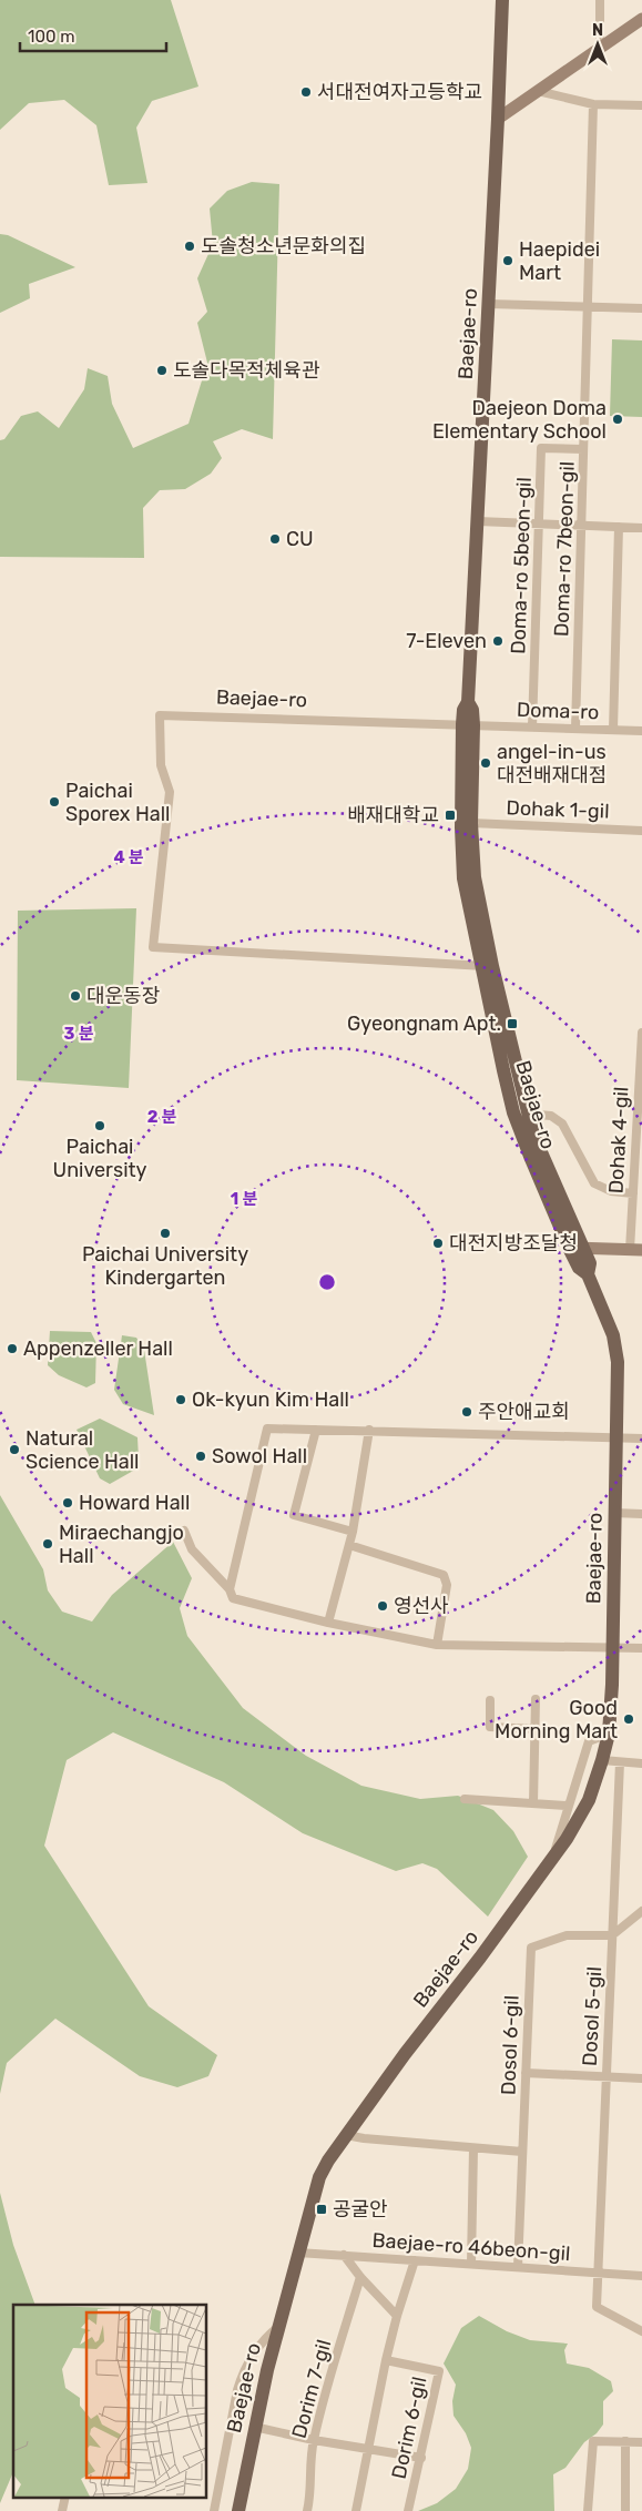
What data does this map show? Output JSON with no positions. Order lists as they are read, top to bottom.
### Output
{
  "streets": {
    "main road": ["Baejae-ro"],
    "street": [
      "Doma-ro 7beon-gil",
      "Doma-ro 5beon-gil",
      "Doma-ro",
      "Dohak 1-gil",
      "Dohak 4-gil",
      "Dosol 5-gil",
      "Dosol 6-gil",
      "Baejae-ro 46beon-gil",
      "Dorim 7-gil",
      "Dorim 6-gil"
    ]
  },
  "crossings": [
    ["Baejae-ro", "Doma-ro"],
    ["Baejae-ro", "Dohak 1-gil"],
    ["Baejae-ro", "Baejae-ro 46beon-gil"],
    ["Doma-ro 7beon-gil", "Doma-ro 5beon-gil"],
    ["Doma-ro 7beon-gil", "Doma-ro"],
    ["Doma-ro 5beon-gil", "Doma-ro"],
    ["Dosol 5-gil", "Dosol 6-gil"],
    ["Dosol 5-gil", "Baejae-ro 46beon-gil"],
    ["Dosol 6-gil", "Baejae-ro 46beon-gil"],
    ["Baejae-ro 46beon-gil", "Dorim 6-gil"]
  ],
  "places": {
    "other": [
      "서대전여자고등학교",
      "도솔청소년문화의집",
      "Haepidei Mart",
      "도솔다목적체육관",
      "Daejeon Doma Elementary School",
      "CU",
      "7-Eleven",
      "angel-in-us 대전배재대점",
      "Paichai Sporex Hall",
      "대운동장",
      "Paichai University",
      "Paichai University Kindergarten",
      "대전지방조달청",
      "Appenzeller Hall",
      "Ok-kyun Kim Hall",
      "주안애교회",
      "Natural Science Hall",
      "Sowol Hall",
      "Howard Hall",
      "Miraechangjo Hall",
      "영선사",
      "Good Morning Mart"
    ],
    "transit": ["배재대학교", "Gyeongnam Apt.", "공굴안"]
  },
  "scale_bar": "100 m",
  "north": "top",
  "rings": [
    "4 분",
    "3 분",
    "2 분",
    "1 분"
  ]
}
